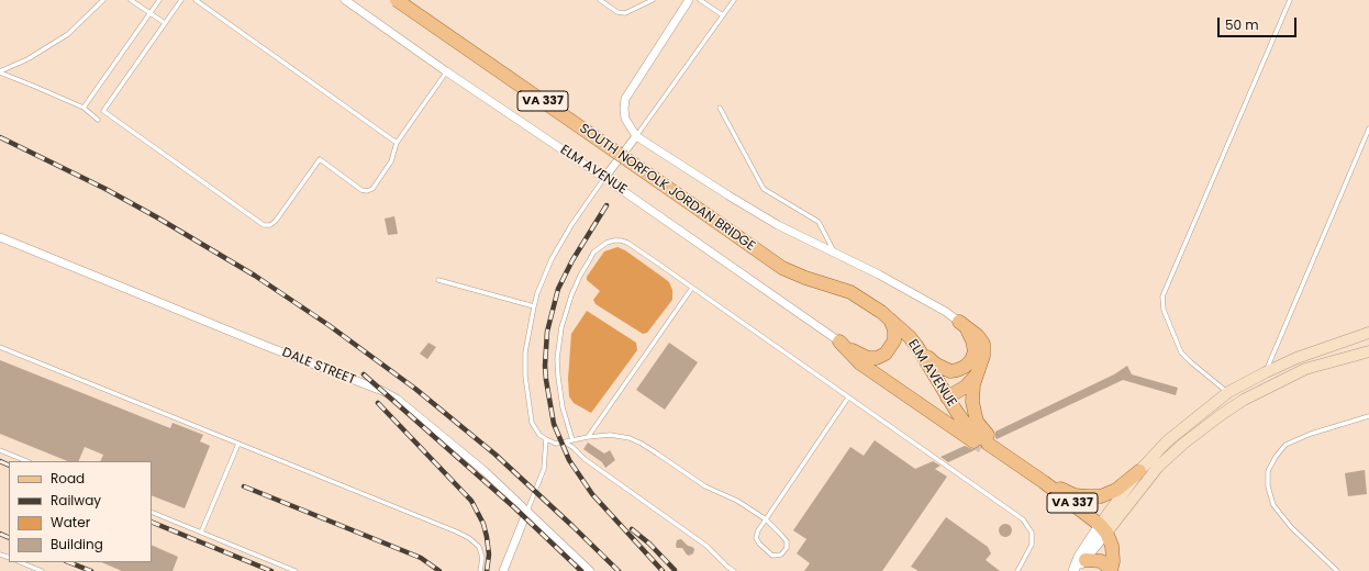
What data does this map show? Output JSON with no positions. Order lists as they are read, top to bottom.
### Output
{
  "streets": {
    "main road": ["VA 337", "ELM AVENUE", "SOUTH NORFOLK JORDAN BRIDGE"],
    "street": ["DALE STREET"]
  },
  "crossings": [
    ["VA 337", "ELM AVENUE"],
    ["ELM AVENUE", "SOUTH NORFOLK JORDAN BRIDGE"]
  ],
  "legend": [
    "Road",
    "Railway",
    "Water",
    "Building"
  ],
  "scale_bar": "50 m"
}
